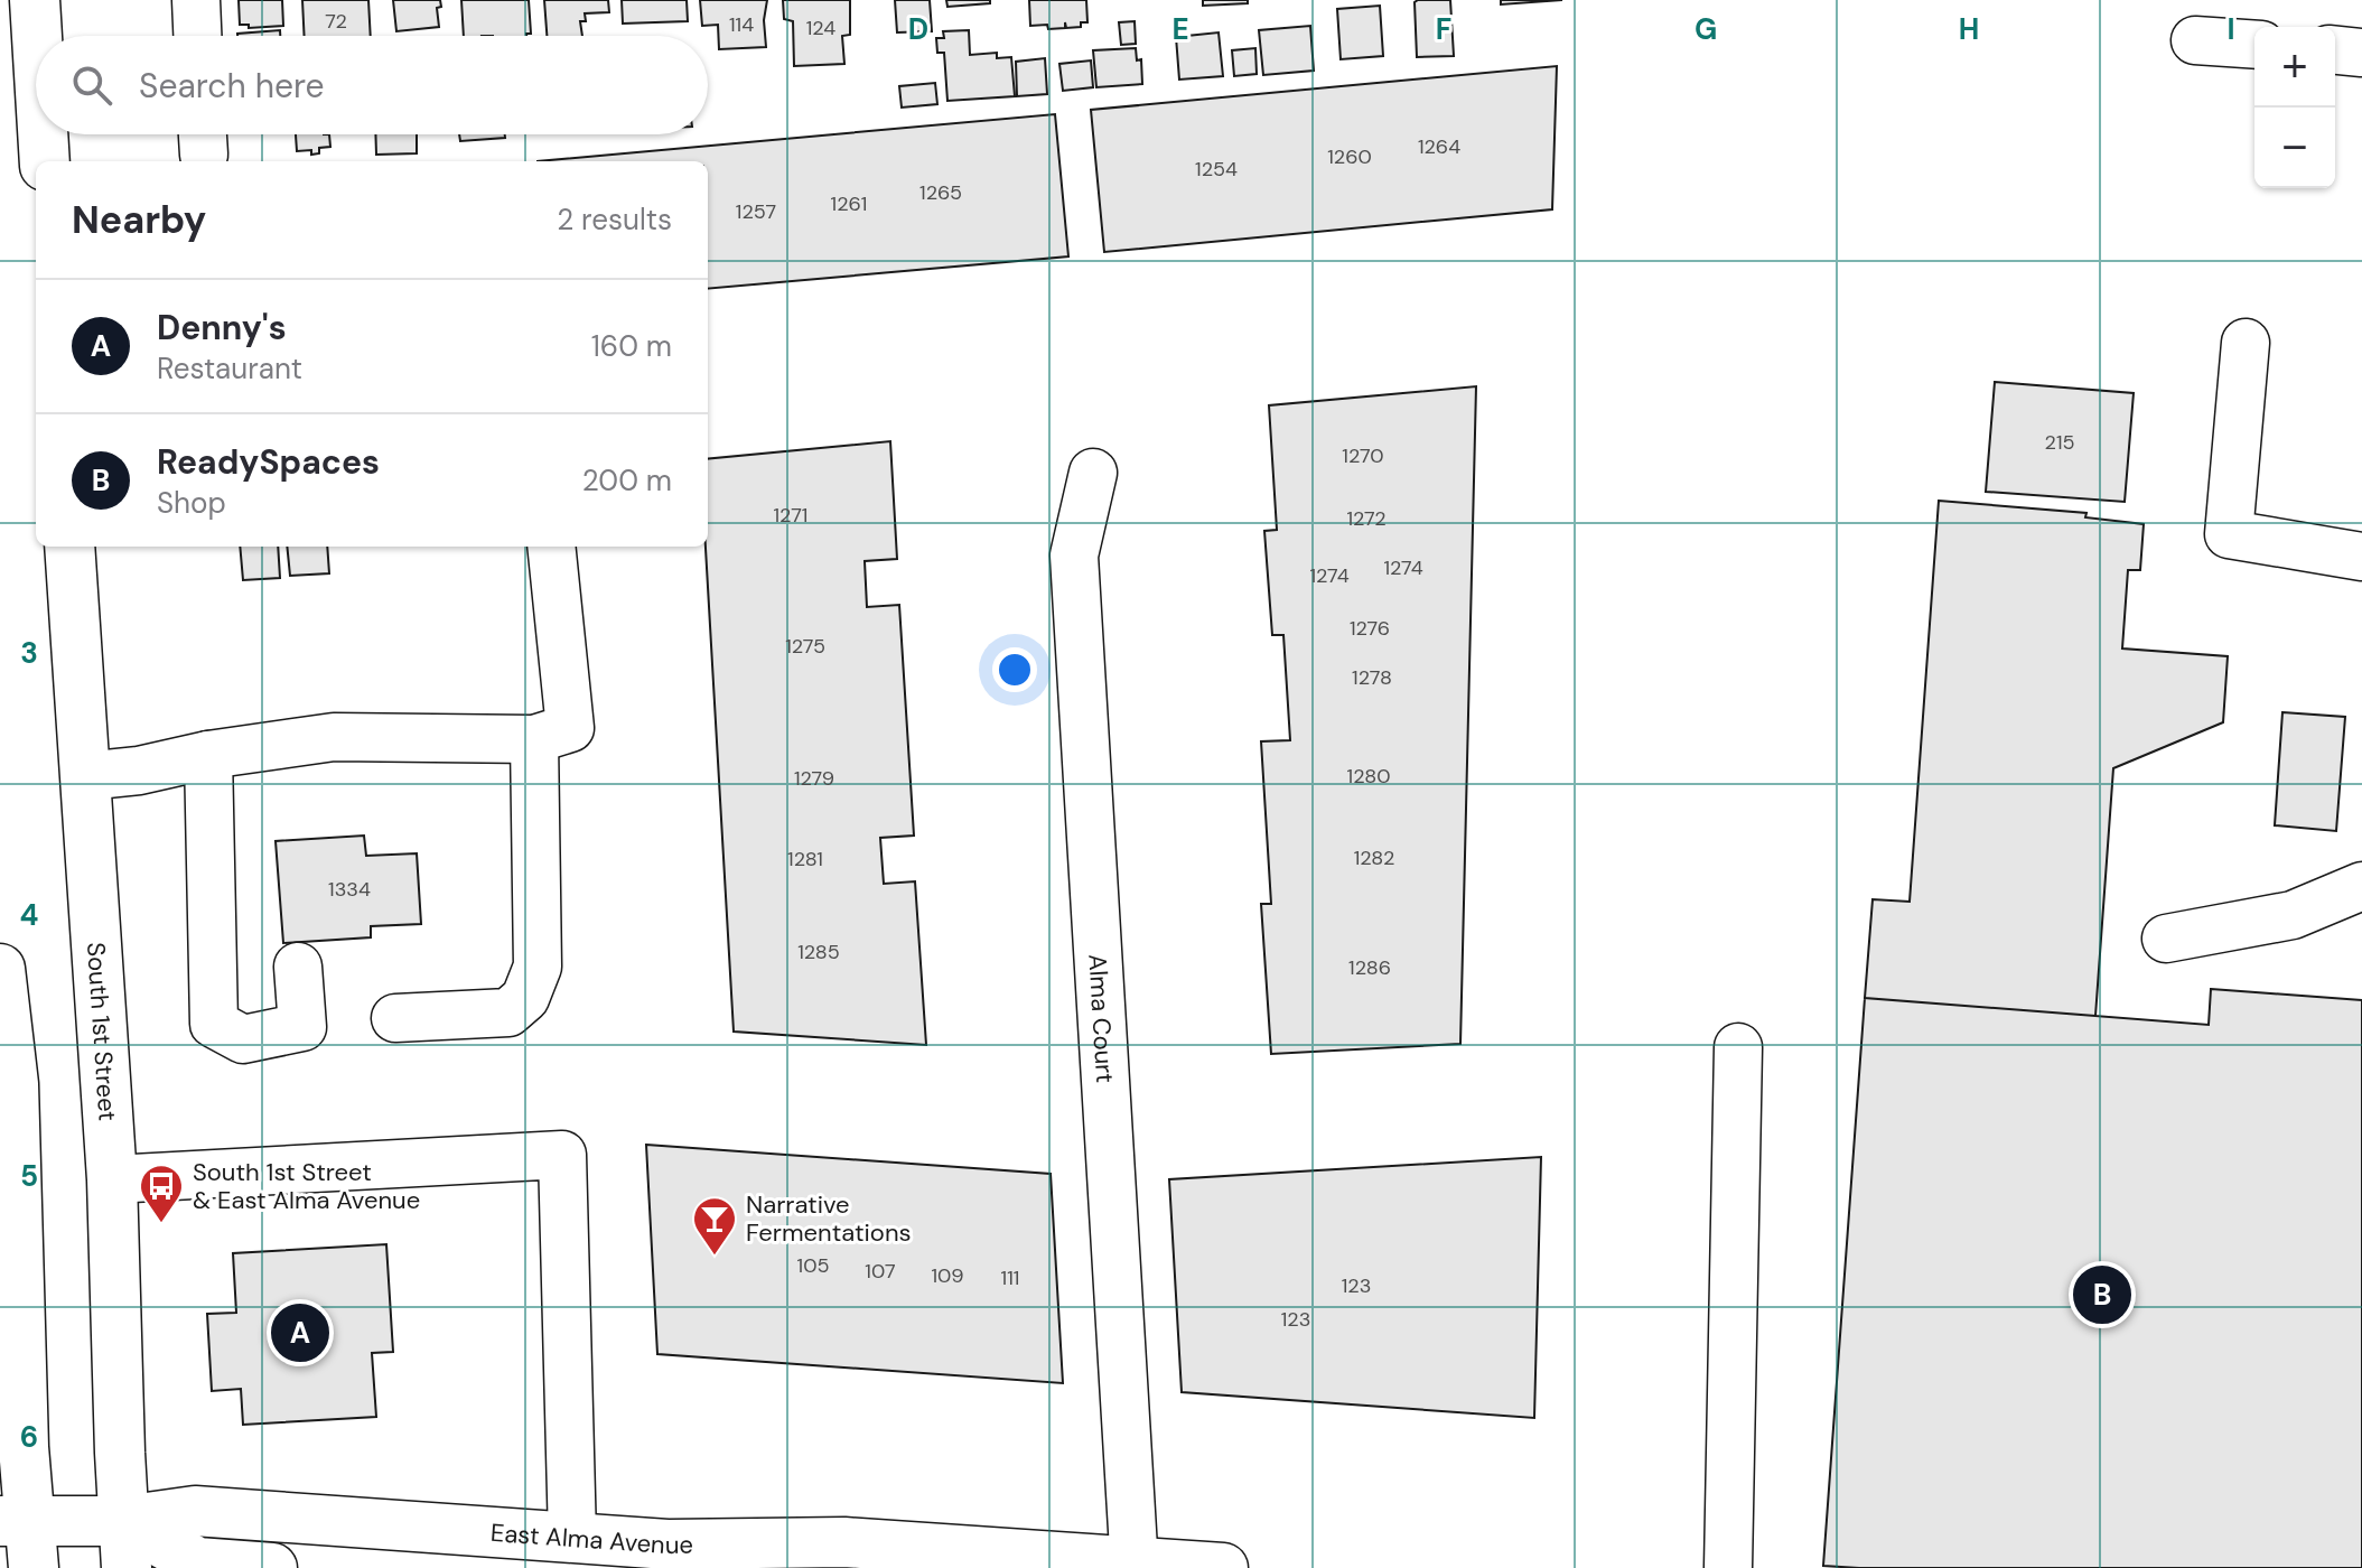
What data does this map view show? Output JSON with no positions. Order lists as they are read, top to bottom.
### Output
{
  "streets": {
    "main road": ["South 1st Street", "East Alma Avenue"],
    "street": ["Alma Court"]
  },
  "crossings": [
    ["Alma Court", "East Alma Avenue"],
    ["South 1st Street", "East Alma Avenue"]
  ],
  "places": {
    "bus stop": ["South 1st Street & East Alma Avenue"],
    "bar": ["Narrative Fermentations"]
  },
  "house_numbers": [
    "72",
    "114",
    "124",
    "1264",
    "1260",
    "1254",
    "1265",
    "1261",
    "1257",
    "215",
    "1270",
    "1271",
    "1272",
    "1274",
    "1274",
    "1276",
    "1275",
    "1278",
    "1280",
    "1279",
    "1282",
    "1281",
    "1334",
    "1285",
    "1286",
    "105",
    "107",
    "109",
    "111",
    "123",
    "123"
  ],
  "page": {
    "map_buttons": ["+", "−"],
    "search": "Search here",
    "heading": ["Nearby", "2 results"],
    "list": [
      {
        "mark": "A",
        "name": "Denny's",
        "note": "Restaurant",
        "value": "160 m"
      },
      {
        "mark": "B",
        "name": "ReadySpaces",
        "note": "Shop",
        "value": "200 m"
      }
    ],
    "pins": ["B", "A"]
  },
  "grid": {
    "columns": [
      "D",
      "E",
      "F",
      "G",
      "H",
      "I"
    ],
    "rows": [
      "3",
      "4",
      "5",
      "6"
    ]
  }
}
